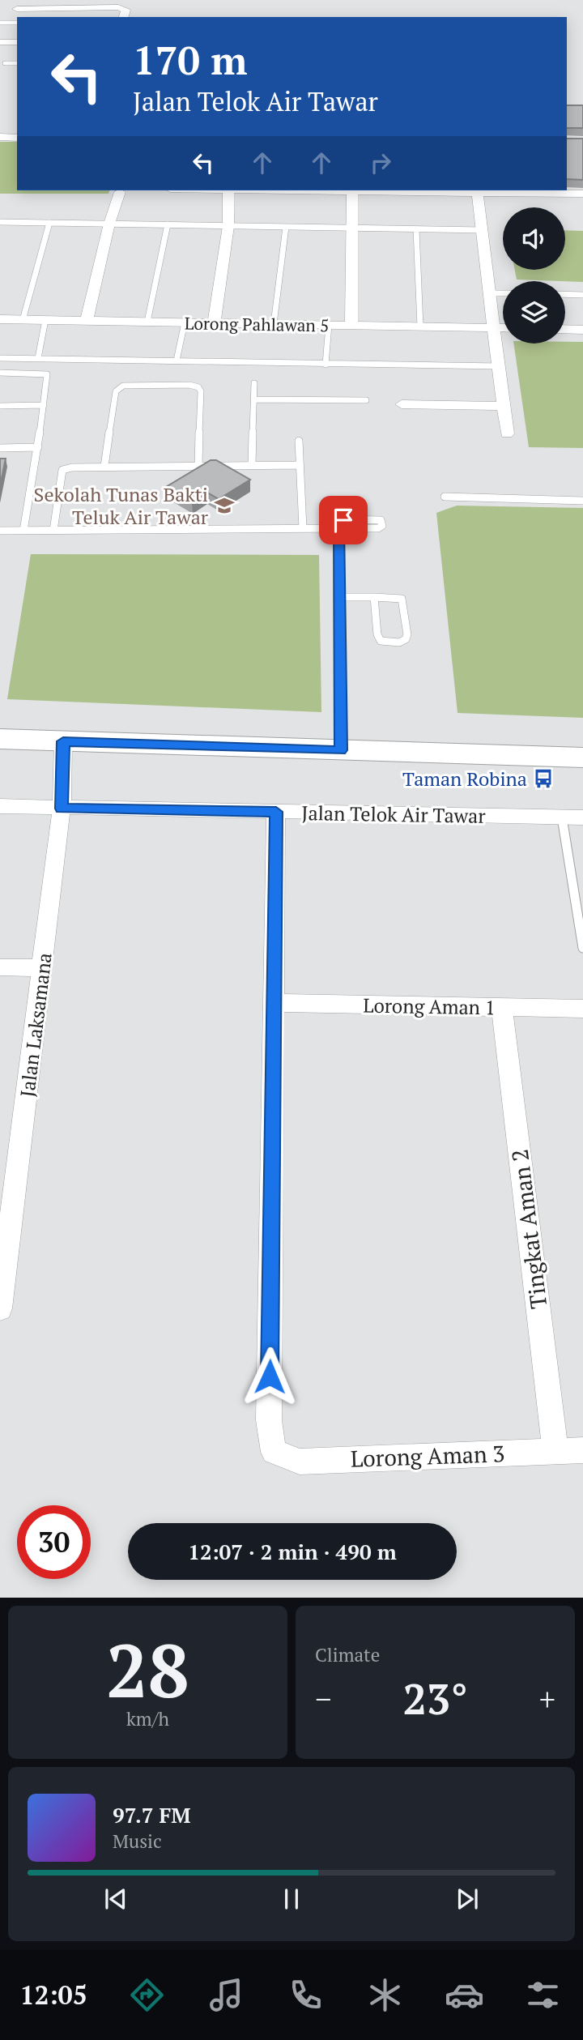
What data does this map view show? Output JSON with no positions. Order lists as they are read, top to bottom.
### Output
{
  "streets": {
    "street": [
      "Lorong Pahlawan 5",
      "Jalan Telok Air Tawar",
      "Lorong Aman 1",
      "Jalan Laksamana",
      "Tingkat Aman 2",
      "Lorong Aman 3"
    ]
  },
  "crossings": [
    ["Jalan Telok Air Tawar", "Jalan Laksamana"],
    ["Lorong Aman 1", "Tingkat Aman 2"],
    ["Lorong Aman 1", "Lorong Aman 3"],
    ["Tingkat Aman 2", "Lorong Aman 3"]
  ],
  "places": {
    "school or university": ["Sekolah Tunas Bakti Teluk Air Tawar"],
    "bus stop": ["Taman Robina"]
  },
  "page": {
    "turn": ["170 m", "Jalan Telok Air Tawar"],
    "limit": "30",
    "trip": "12:07 · 2 min · 490 m",
    "tile": [
      ["28", "km/h"],
      "Climate"
    ],
    "heat": ["−", "23°", "+"],
    "song": ["97.7 FM", "Music"],
    "tabs": "12:05"
  }
}
